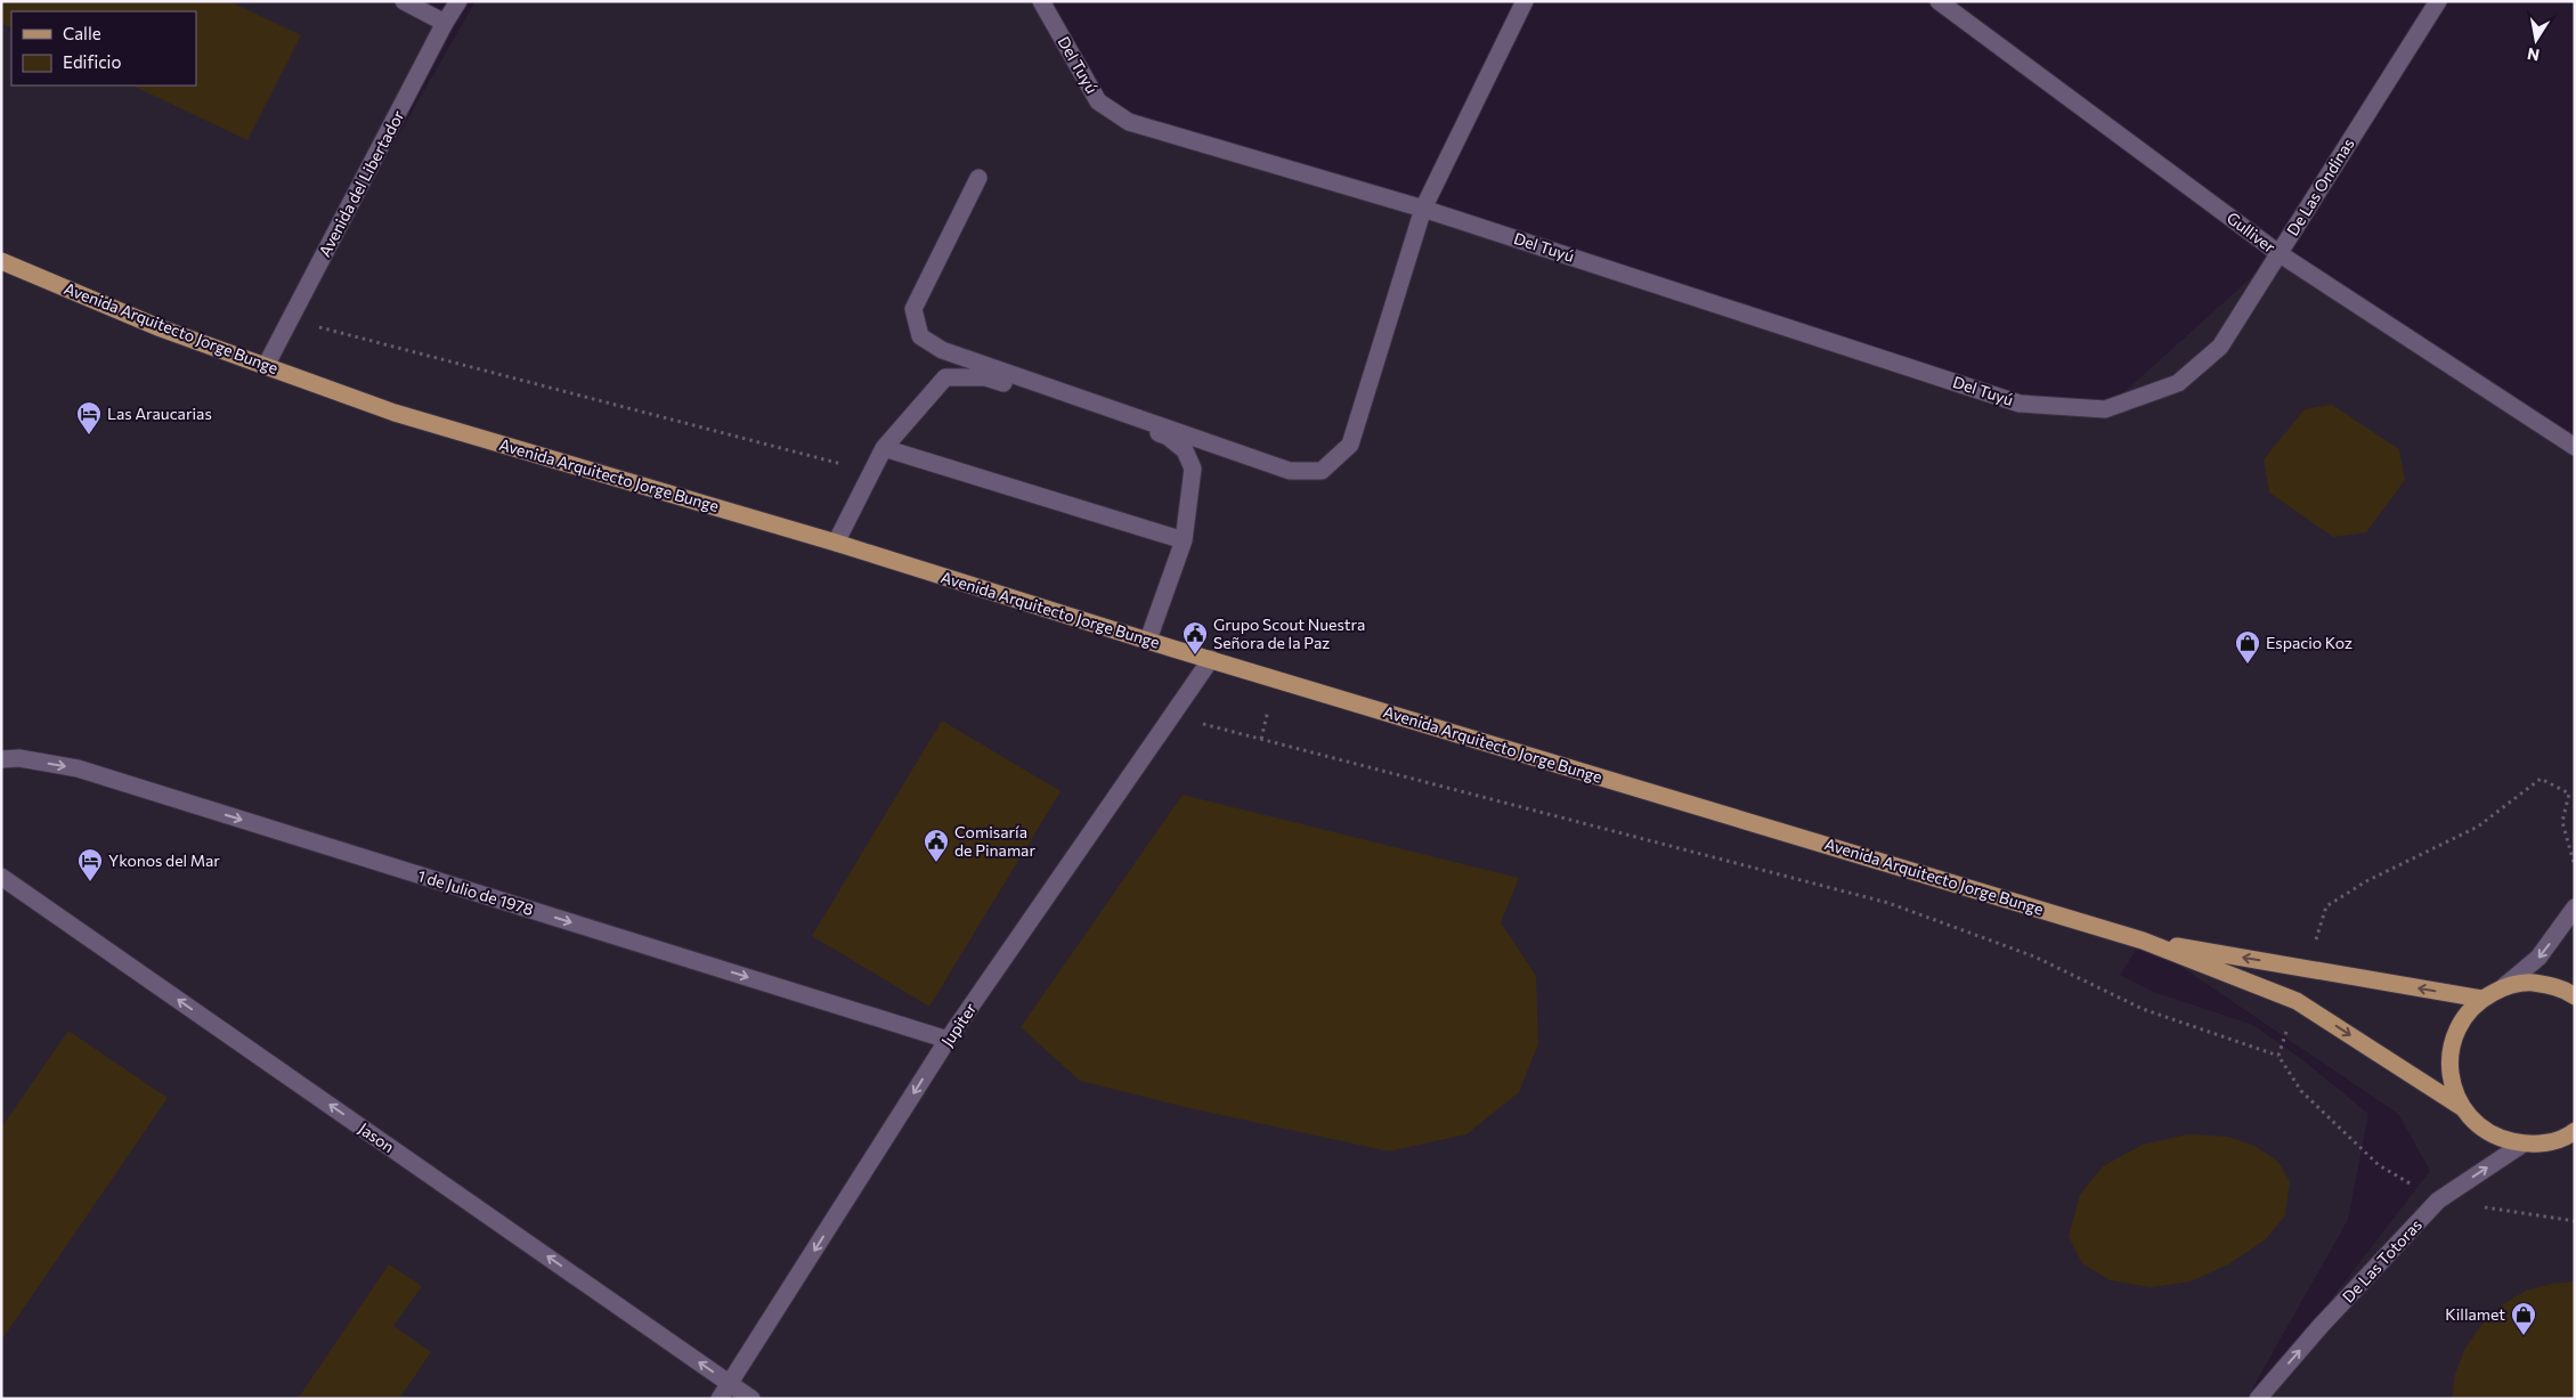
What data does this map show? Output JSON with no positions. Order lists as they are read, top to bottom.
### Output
{
  "streets": {
    "main road": ["Avenida Arquitecto Jorge Bunge"],
    "street": [
      "Del Tuyú",
      "Avenida del Libertador",
      "De Las Ondinas",
      "Gulliver",
      "1 de Julio de 1978",
      "Jupiter",
      "Jason",
      "De Las Totoras"
    ]
  },
  "crossings": [
    ["Del Tuyú", "De Las Ondinas"],
    ["Avenida del Libertador", "Avenida Arquitecto Jorge Bunge"],
    ["De Las Ondinas", "Gulliver"],
    ["Avenida Arquitecto Jorge Bunge", "Jupiter"],
    ["1 de Julio de 1978", "Jupiter"],
    ["Jupiter", "Jason"]
  ],
  "one_way": [
    "1 de Julio de 1978",
    "Jupiter",
    "Jason",
    "De Las Totoras"
  ],
  "places": {
    "hotel": ["Las Araucarias", "Ykonos del Mar"],
    "public building": ["Grupo Scout Nuestra Señora de la Paz", "Comisaría de Pinamar"],
    "shop": ["Espacio Koz", "Killamet"]
  },
  "legend": ["Calle", "Edificio"],
  "north": "bottom"
}
